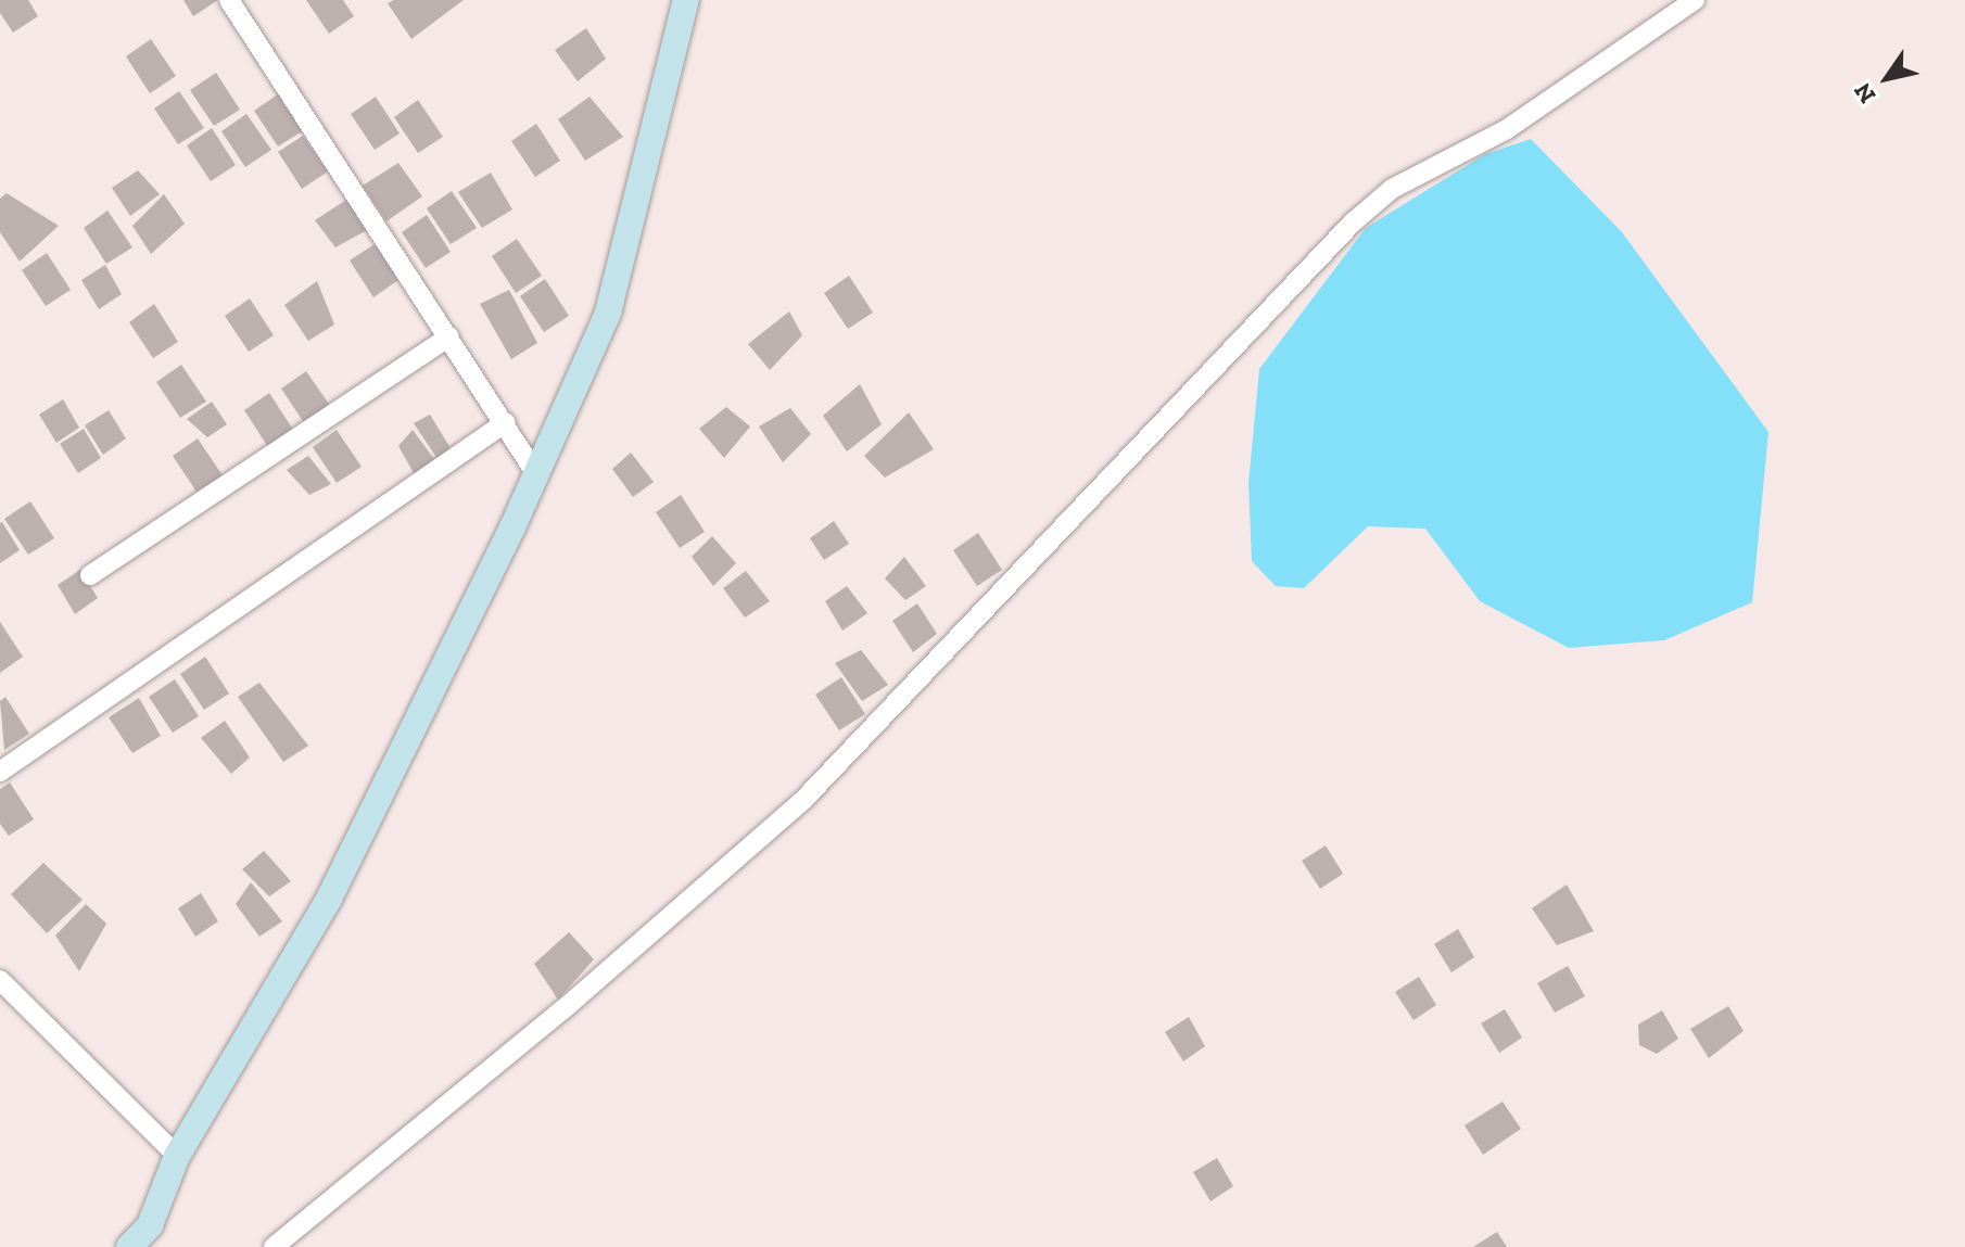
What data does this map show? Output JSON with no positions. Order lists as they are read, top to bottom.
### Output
{
  "north": "bottom left"
}
